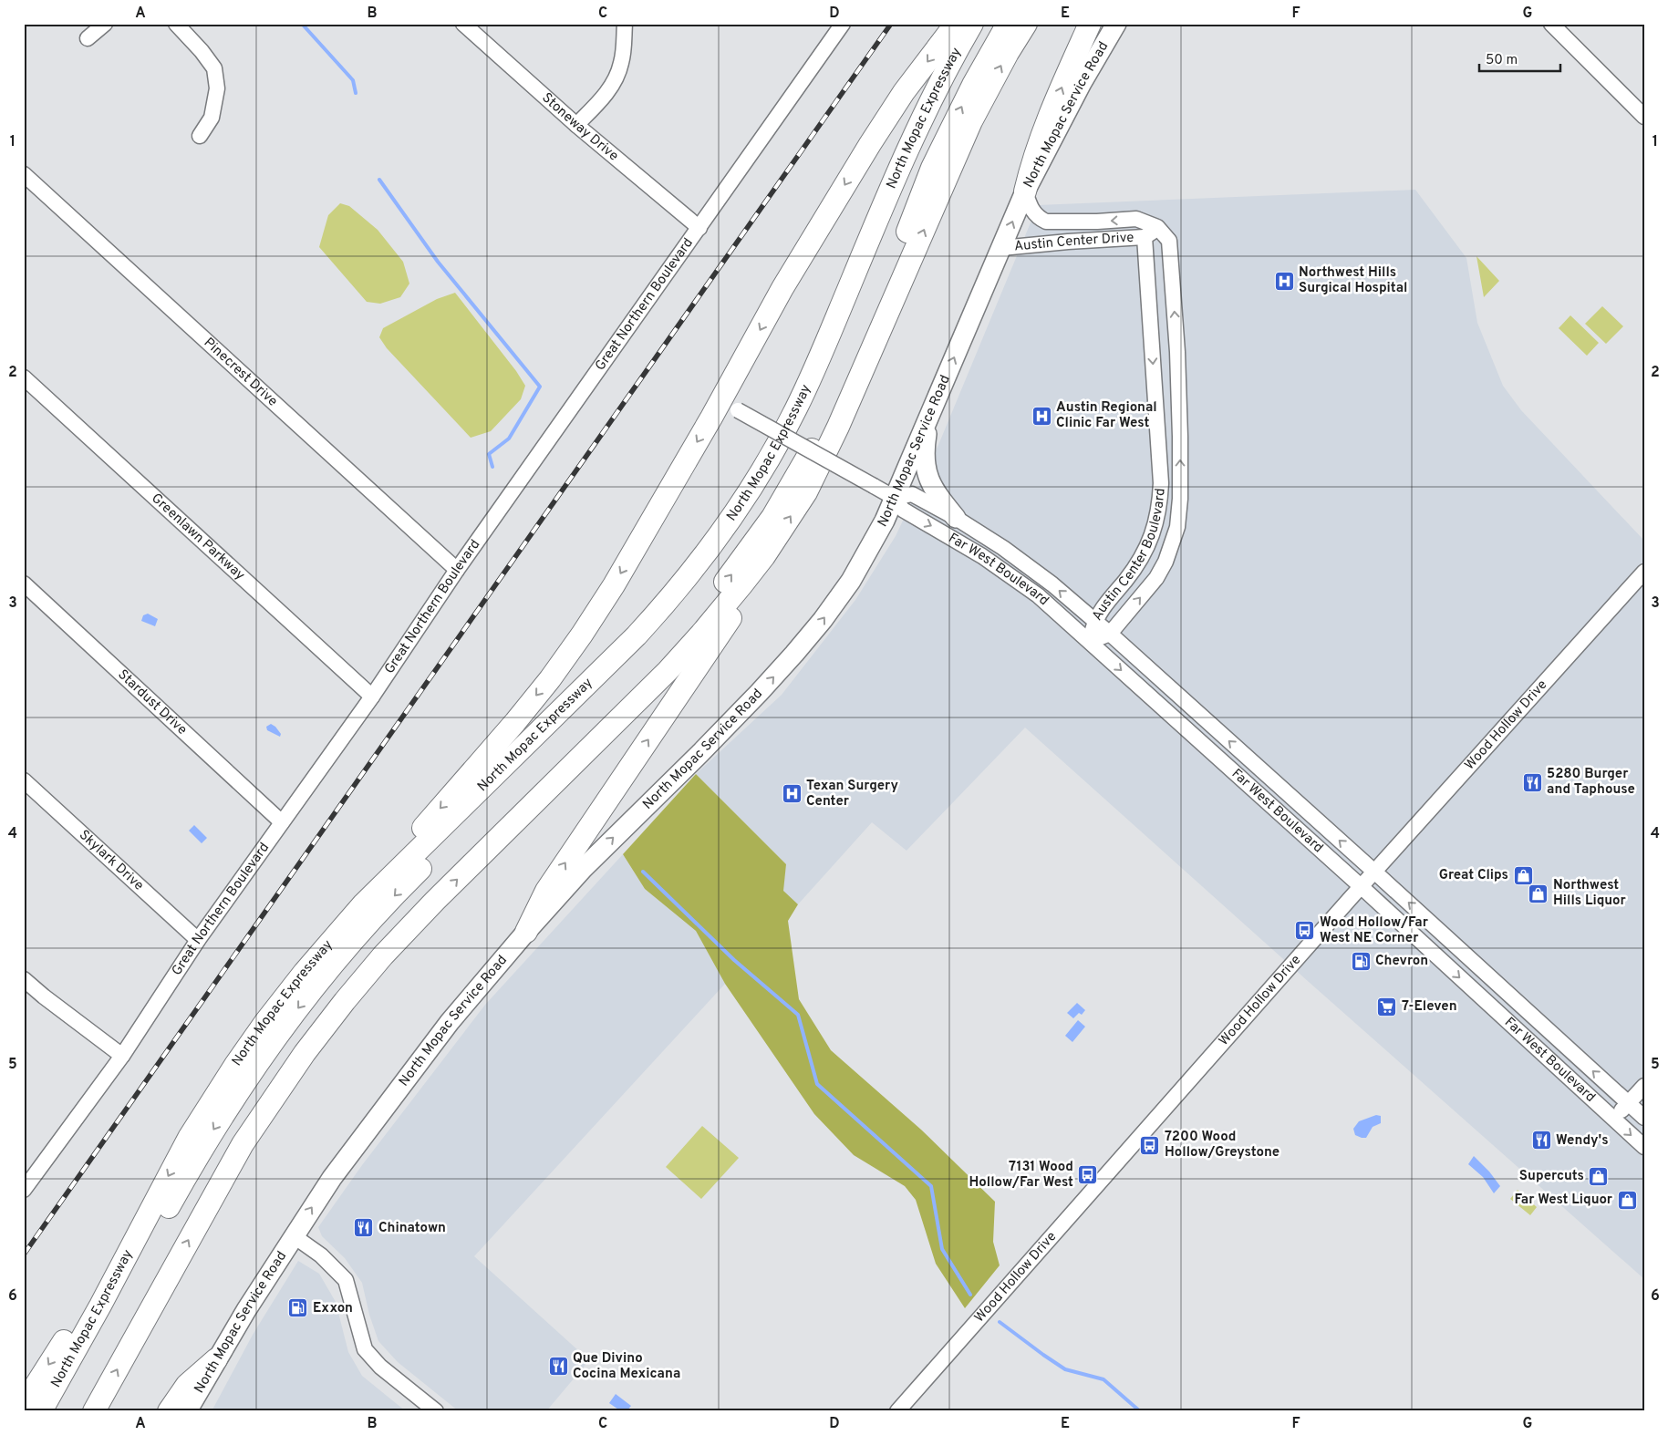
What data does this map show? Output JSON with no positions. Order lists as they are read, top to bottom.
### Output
{
  "streets": {
    "highway": ["North Mopac Expressway"],
    "main road": ["North Mopac Service Road"],
    "street": [
      "Stoneway Drive",
      "Austin Center Drive",
      "Great Northern Boulevard",
      "Pinecrest Drive",
      "Greenlawn Parkway",
      "Austin Center Boulevard",
      "Far West Boulevard",
      "Stardust Drive",
      "Wood Hollow Drive",
      "Skylark Drive"
    ]
  },
  "crossings": [
    ["North Mopac Service Road", "Austin Center Drive"],
    ["North Mopac Service Road", "Far West Boulevard"],
    ["Stoneway Drive", "Great Northern Boulevard"],
    ["Austin Center Drive", "Austin Center Boulevard"],
    ["Great Northern Boulevard", "Pinecrest Drive"],
    ["Great Northern Boulevard", "Greenlawn Parkway"],
    ["Great Northern Boulevard", "Stardust Drive"],
    ["Great Northern Boulevard", "Skylark Drive"],
    ["Austin Center Boulevard", "Far West Boulevard"],
    ["Far West Boulevard", "Wood Hollow Drive"]
  ],
  "one_way": ["North Mopac Service Road"],
  "places": {
    "hospital": ["Northwest Hills Surgical Hospital", "Austin Regional Clinic Far West", "Texan Surgery Center"],
    "restaurant": [
      "5280 Burger and Taphouse",
      "Wendy's",
      "Chinatown",
      "Que Divino Cocina Mexicana"
    ],
    "shop": [
      "Great Clips",
      "Northwest Hills Liquor",
      "Supercuts",
      "Far West Liquor"
    ],
    "bus stop": ["Wood Hollow/Far West NE Corner", "7200 Wood Hollow/Greystone", "7131 Wood Hollow/Far West"],
    "fuel station": ["Chevron", "Exxon"],
    "supermarket": ["7-Eleven"]
  },
  "scale_bar": "50 m",
  "grid": {
    "columns": [
      "A",
      "B",
      "C",
      "D",
      "E",
      "F",
      "G"
    ],
    "rows": [
      "1",
      "2",
      "3",
      "4",
      "5",
      "6"
    ]
  }
}
